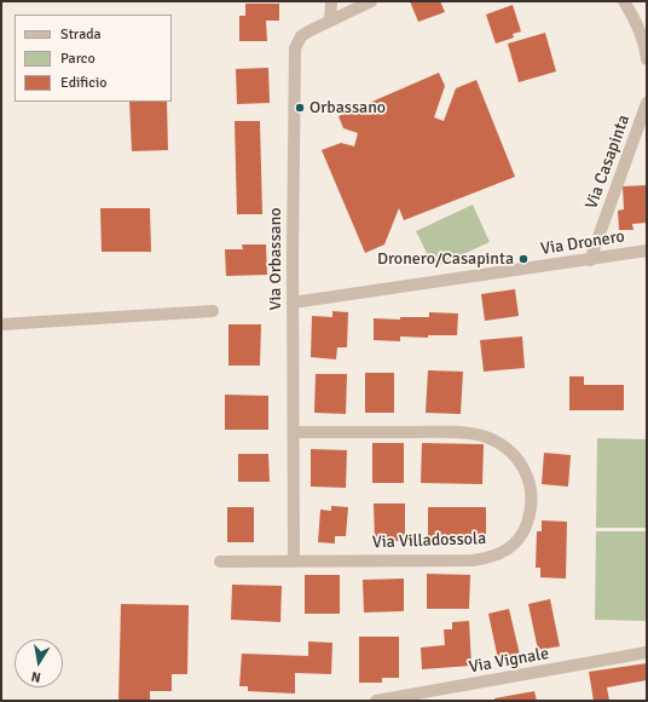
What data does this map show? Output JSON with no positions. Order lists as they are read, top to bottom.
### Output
{
  "streets": {
    "street": [
      "Via Casapinta",
      "Via Dronero",
      "Via Orbassano",
      "Via Villadossola",
      "Via Vignale"
    ]
  },
  "crossings": [
    ["Via Casapinta", "Via Dronero"],
    ["Via Dronero", "Via Orbassano"],
    ["Via Orbassano", "Via Villadossola"]
  ],
  "places": ["Orbassano", "Dronero/Casapinta"],
  "legend": ["Strada", "Parco", "Edificio"],
  "north": "bottom"
}
